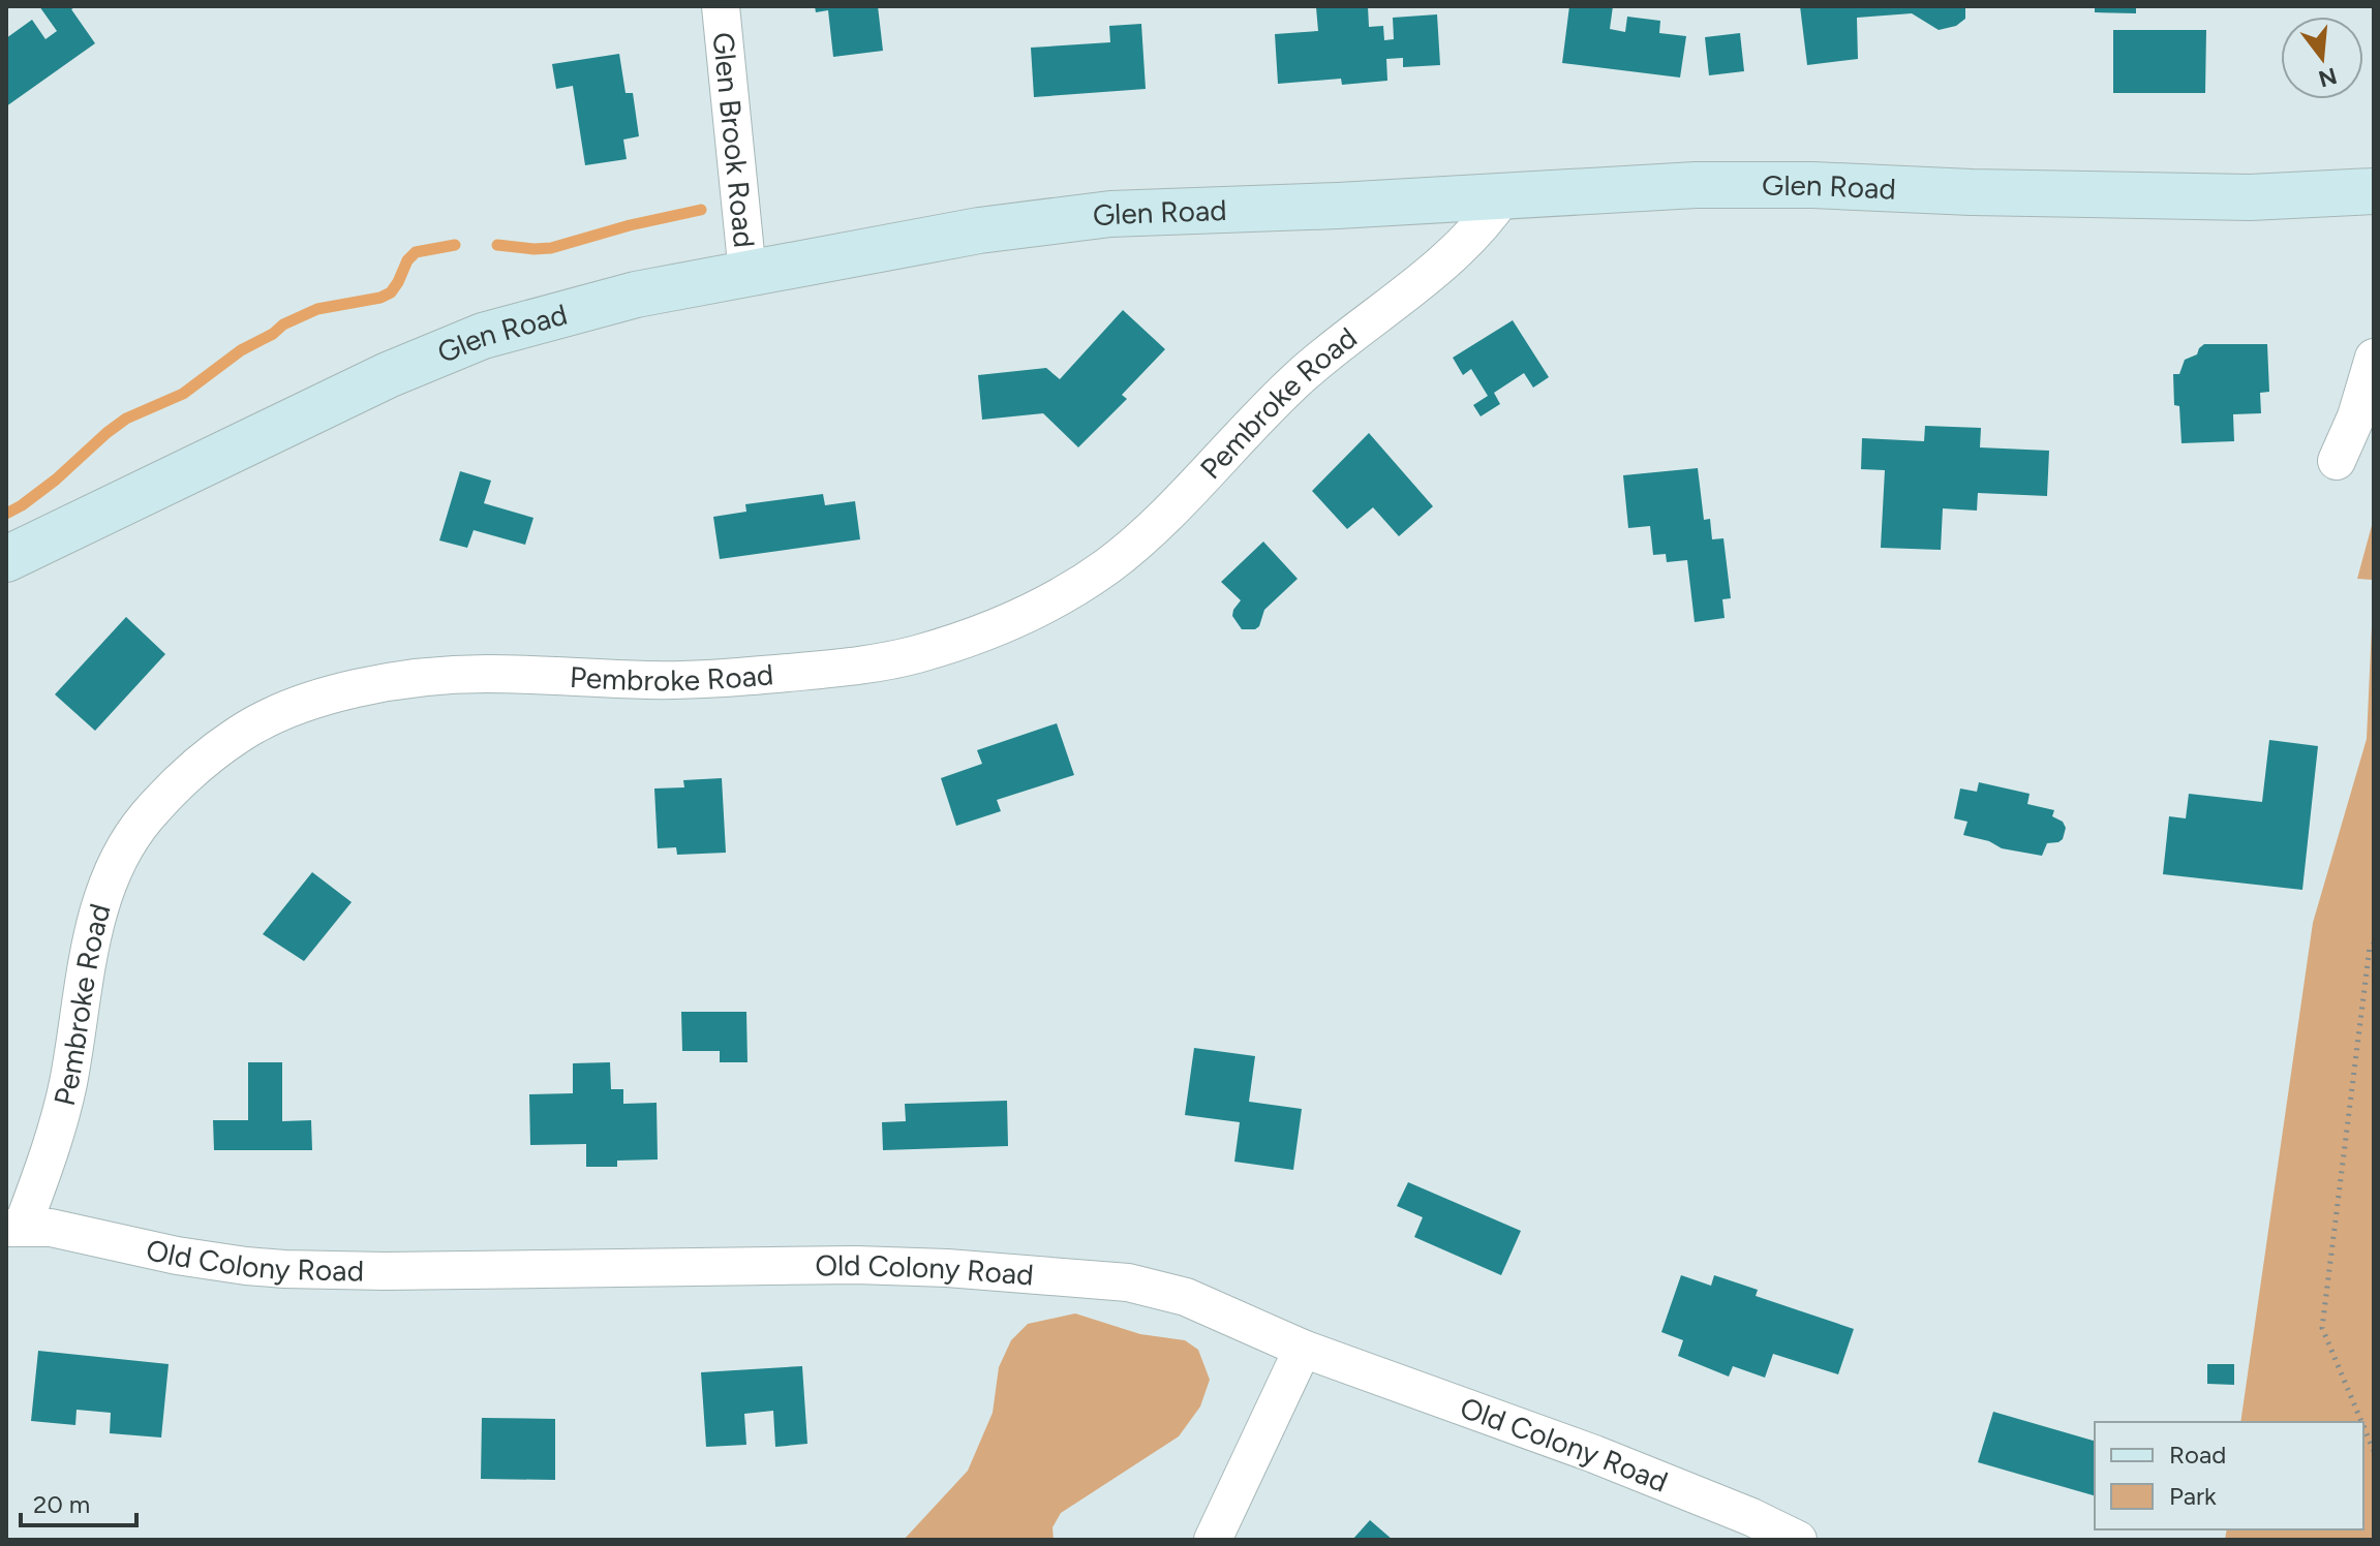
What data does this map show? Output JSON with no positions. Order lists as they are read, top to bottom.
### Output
{
  "streets": {
    "street": [
      "Glen Brook Road",
      "Glen Road",
      "Pembroke Road",
      "Old Colony Road"
    ]
  },
  "crossings": [
    ["Glen Brook Road", "Glen Road"],
    ["Glen Road", "Pembroke Road"],
    ["Pembroke Road", "Old Colony Road"]
  ],
  "legend": ["Road", "Park"],
  "scale_bar": "20 m",
  "north": "bottom"
}
